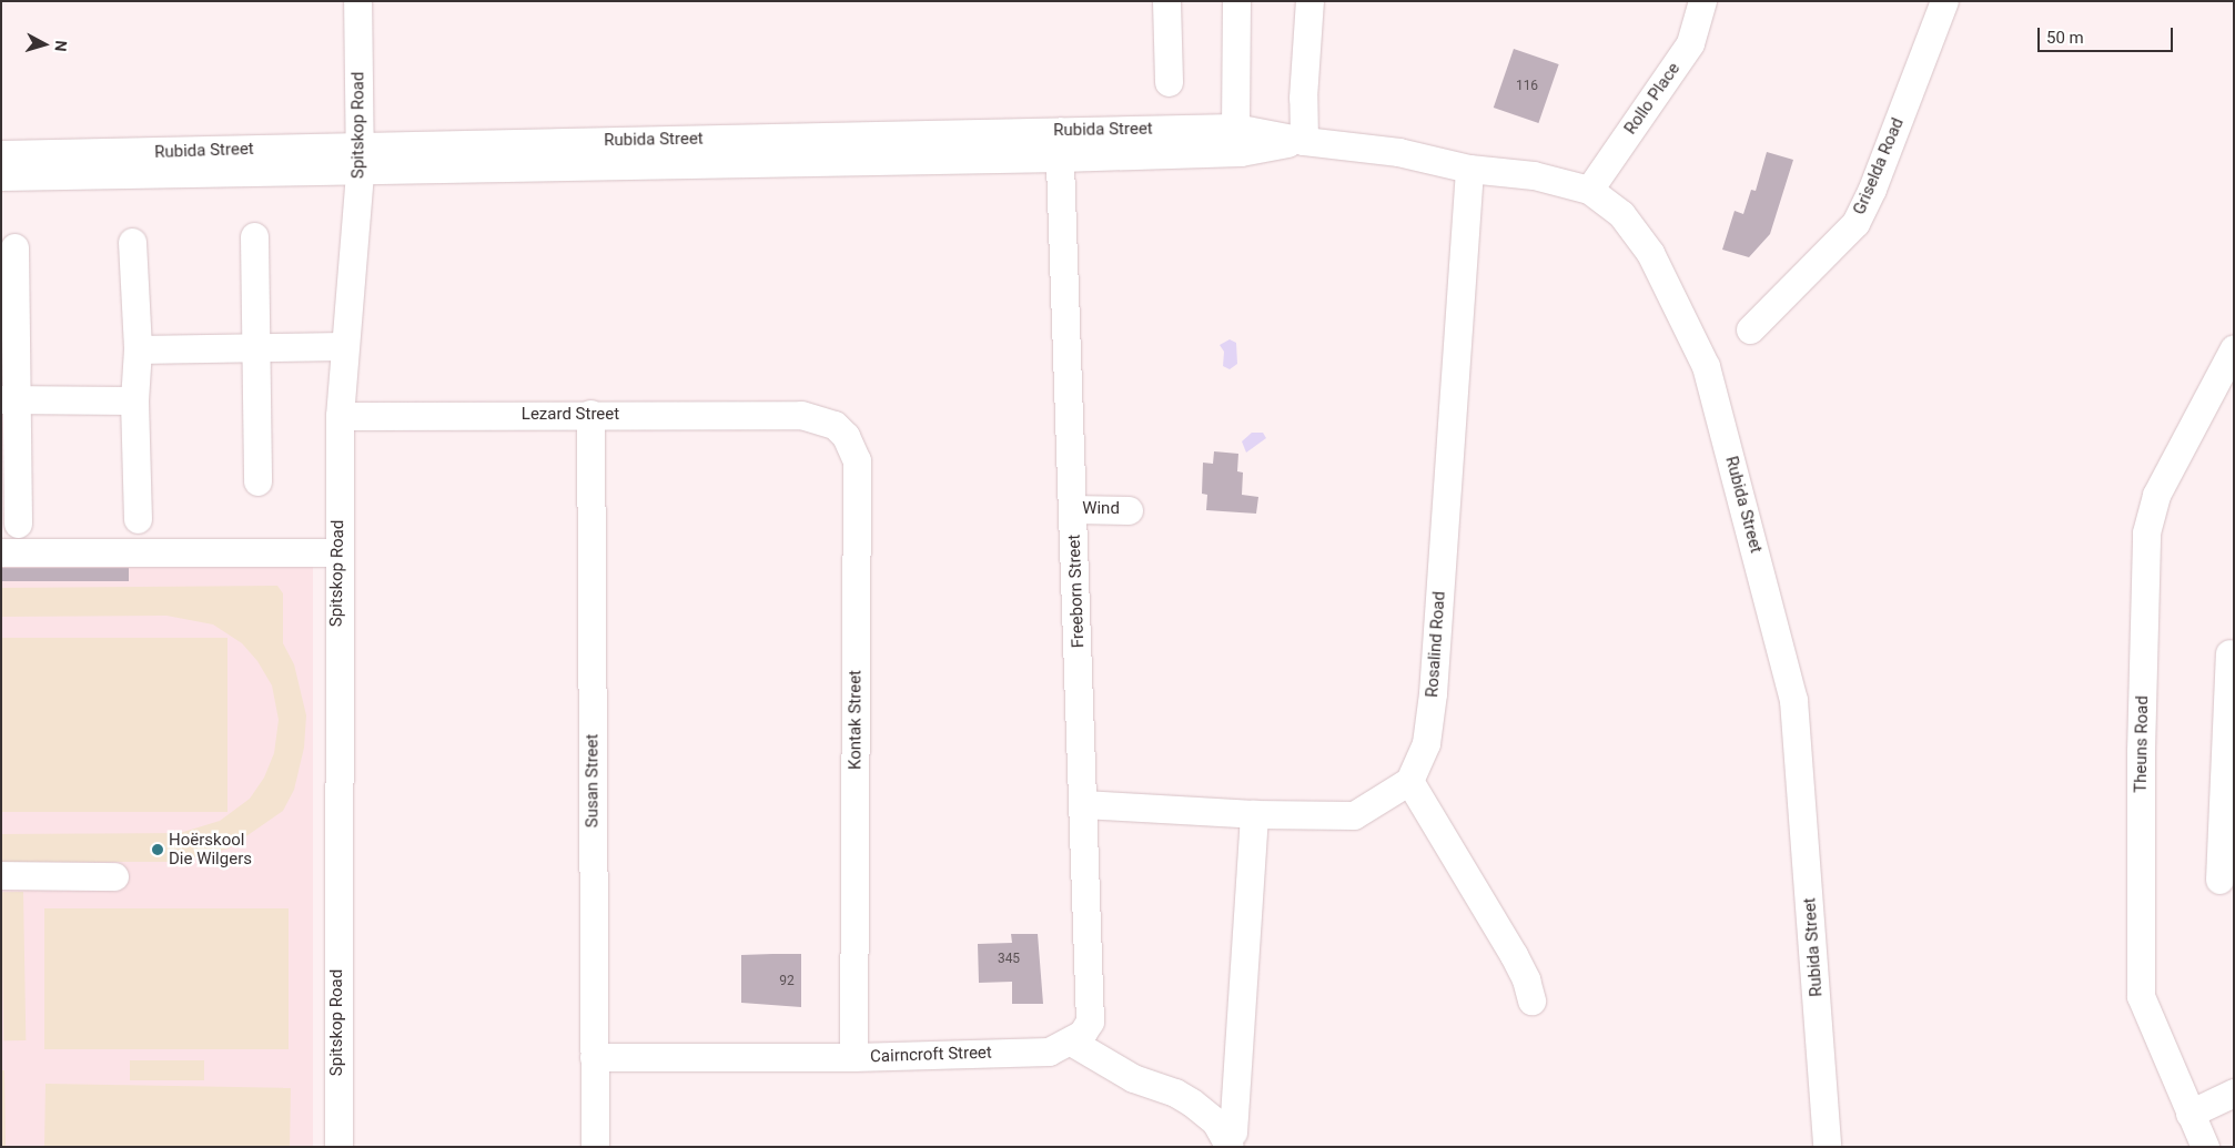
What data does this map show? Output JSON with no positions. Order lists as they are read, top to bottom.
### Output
{
  "streets": {
    "street": [
      "Rollo Place",
      "Spitskop Road",
      "Rubida Street",
      "Griselda Road",
      "Lezard Street",
      "Wind",
      "Freeborn Street",
      "Rosalind Road",
      "Kontak Street",
      "Theuns Road",
      "Susan Street",
      "Cairncroft Street"
    ]
  },
  "crossings": [
    ["Rollo Place", "Rubida Street"],
    ["Spitskop Road", "Rubida Street"],
    ["Spitskop Road", "Lezard Street"],
    ["Rubida Street", "Freeborn Street"],
    ["Rubida Street", "Rosalind Road"],
    ["Lezard Street", "Kontak Street"],
    ["Lezard Street", "Susan Street"],
    ["Wind", "Freeborn Street"],
    ["Freeborn Street", "Cairncroft Street"],
    ["Kontak Street", "Cairncroft Street"],
    ["Susan Street", "Cairncroft Street"]
  ],
  "places": ["Hoërskool Die Wilgers"],
  "house_numbers": ["116", "345", "92"],
  "scale_bar": "50 m",
  "north": "right"
}
